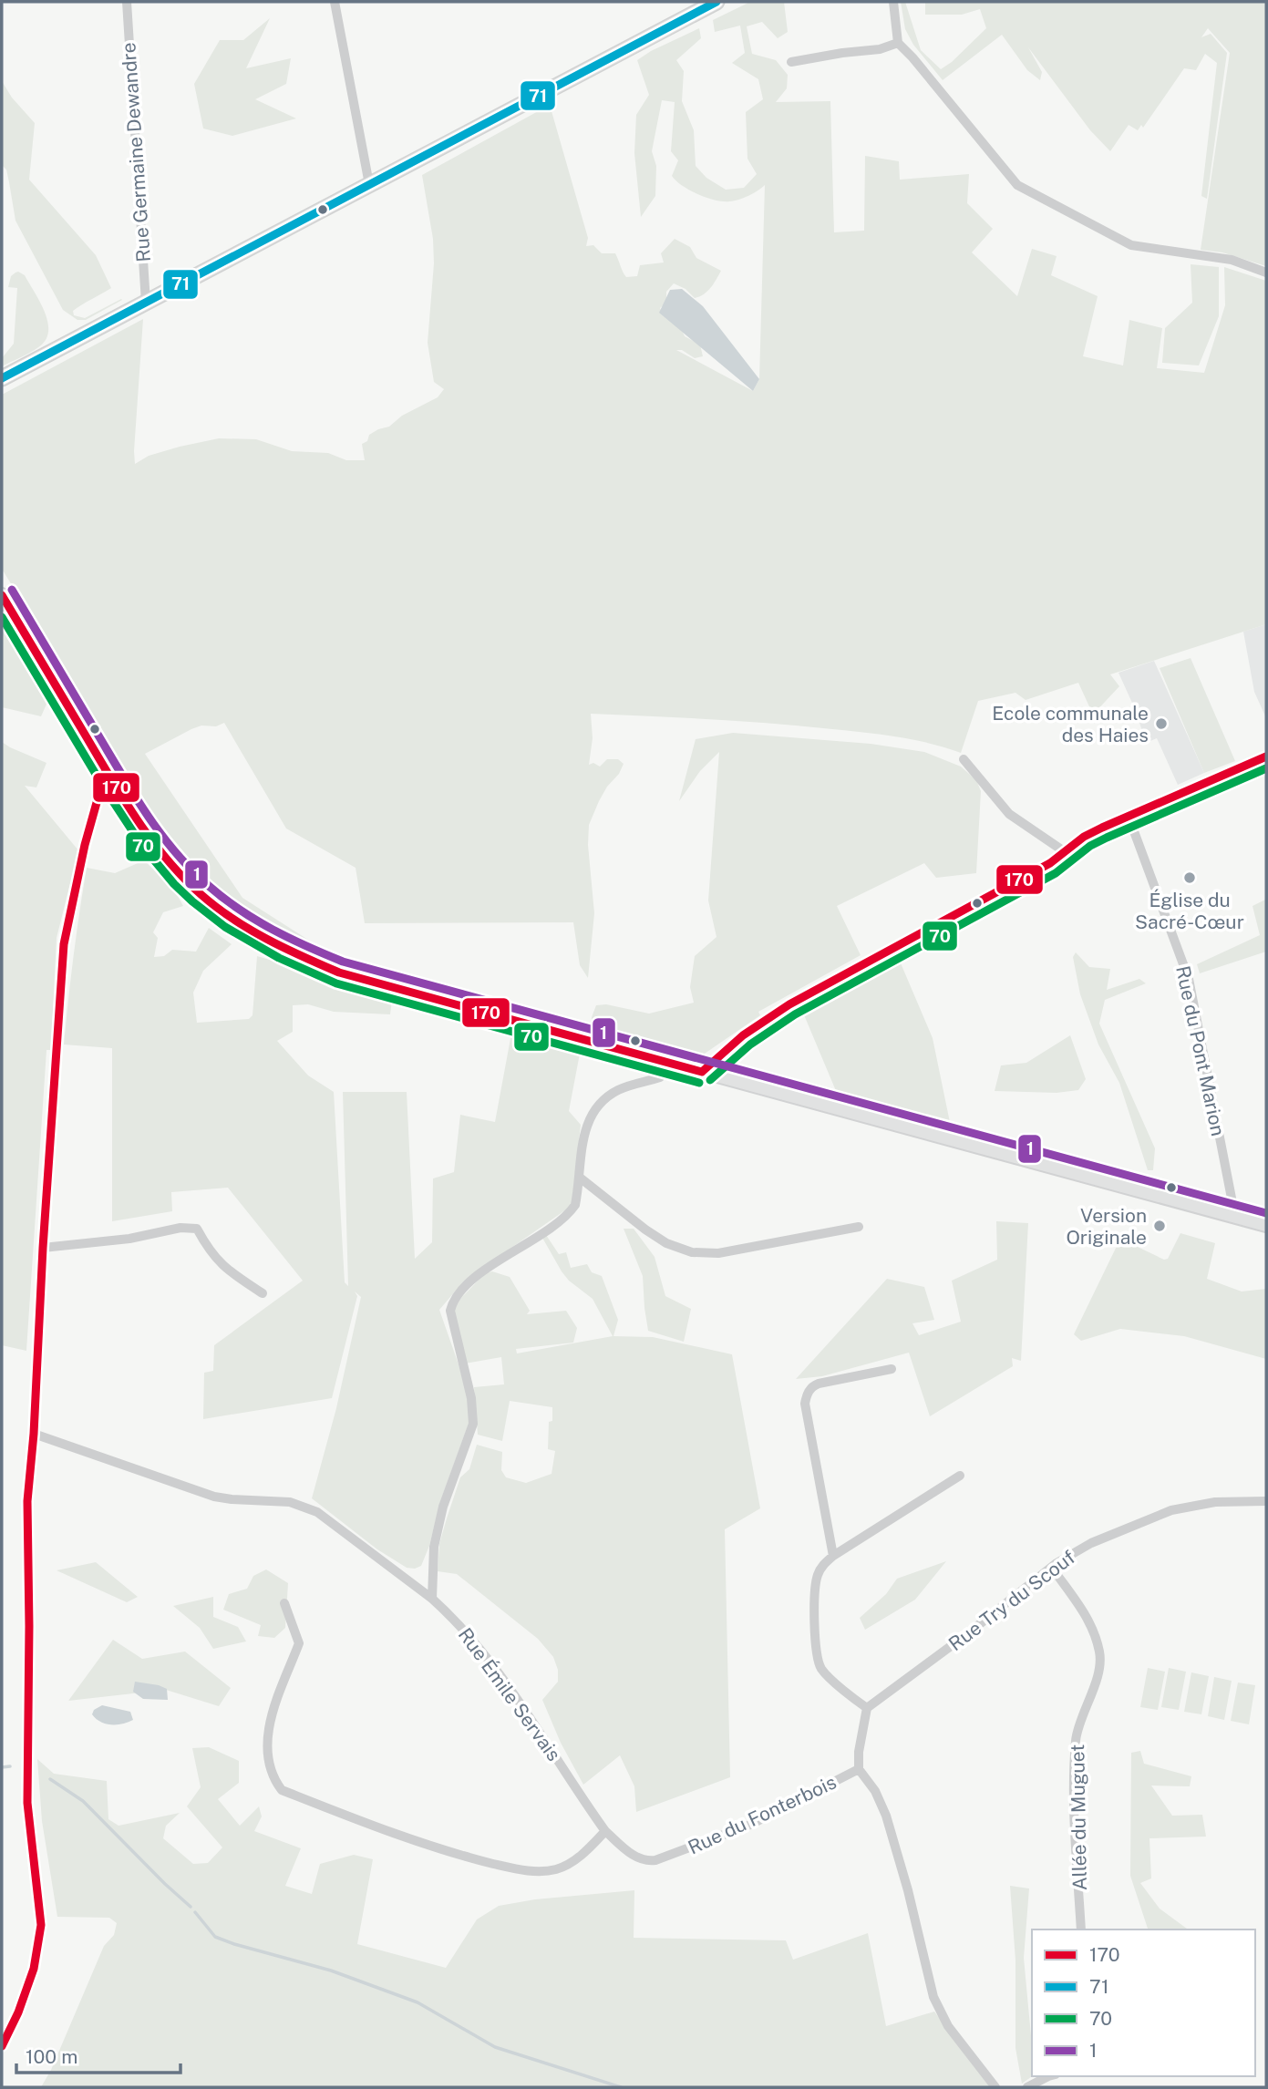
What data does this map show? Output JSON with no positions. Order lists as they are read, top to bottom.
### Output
{
  "streets": {
    "street": [
      "Rue Germaine Dewandre",
      "Rue du Pont Marion",
      "Rue Try du Scouf",
      "Rue Émile Servais",
      "Rue du Fonterbois",
      "Allée du Muguet"
    ]
  },
  "crossings": [
    ["Rue Try du Scouf", "Allée du Muguet"],
    ["Rue Émile Servais", "Rue du Fonterbois"]
  ],
  "places": ["Ecole communale des Haies", "Église du Sacré-Cœur", "Version Originale"],
  "lines": [
    "transit line 71",
    "transit line 1",
    "transit line 170",
    "transit line 70"
  ],
  "legend": [
    "170",
    "71",
    "70",
    "1"
  ],
  "scale_bar": "100 m"
}
